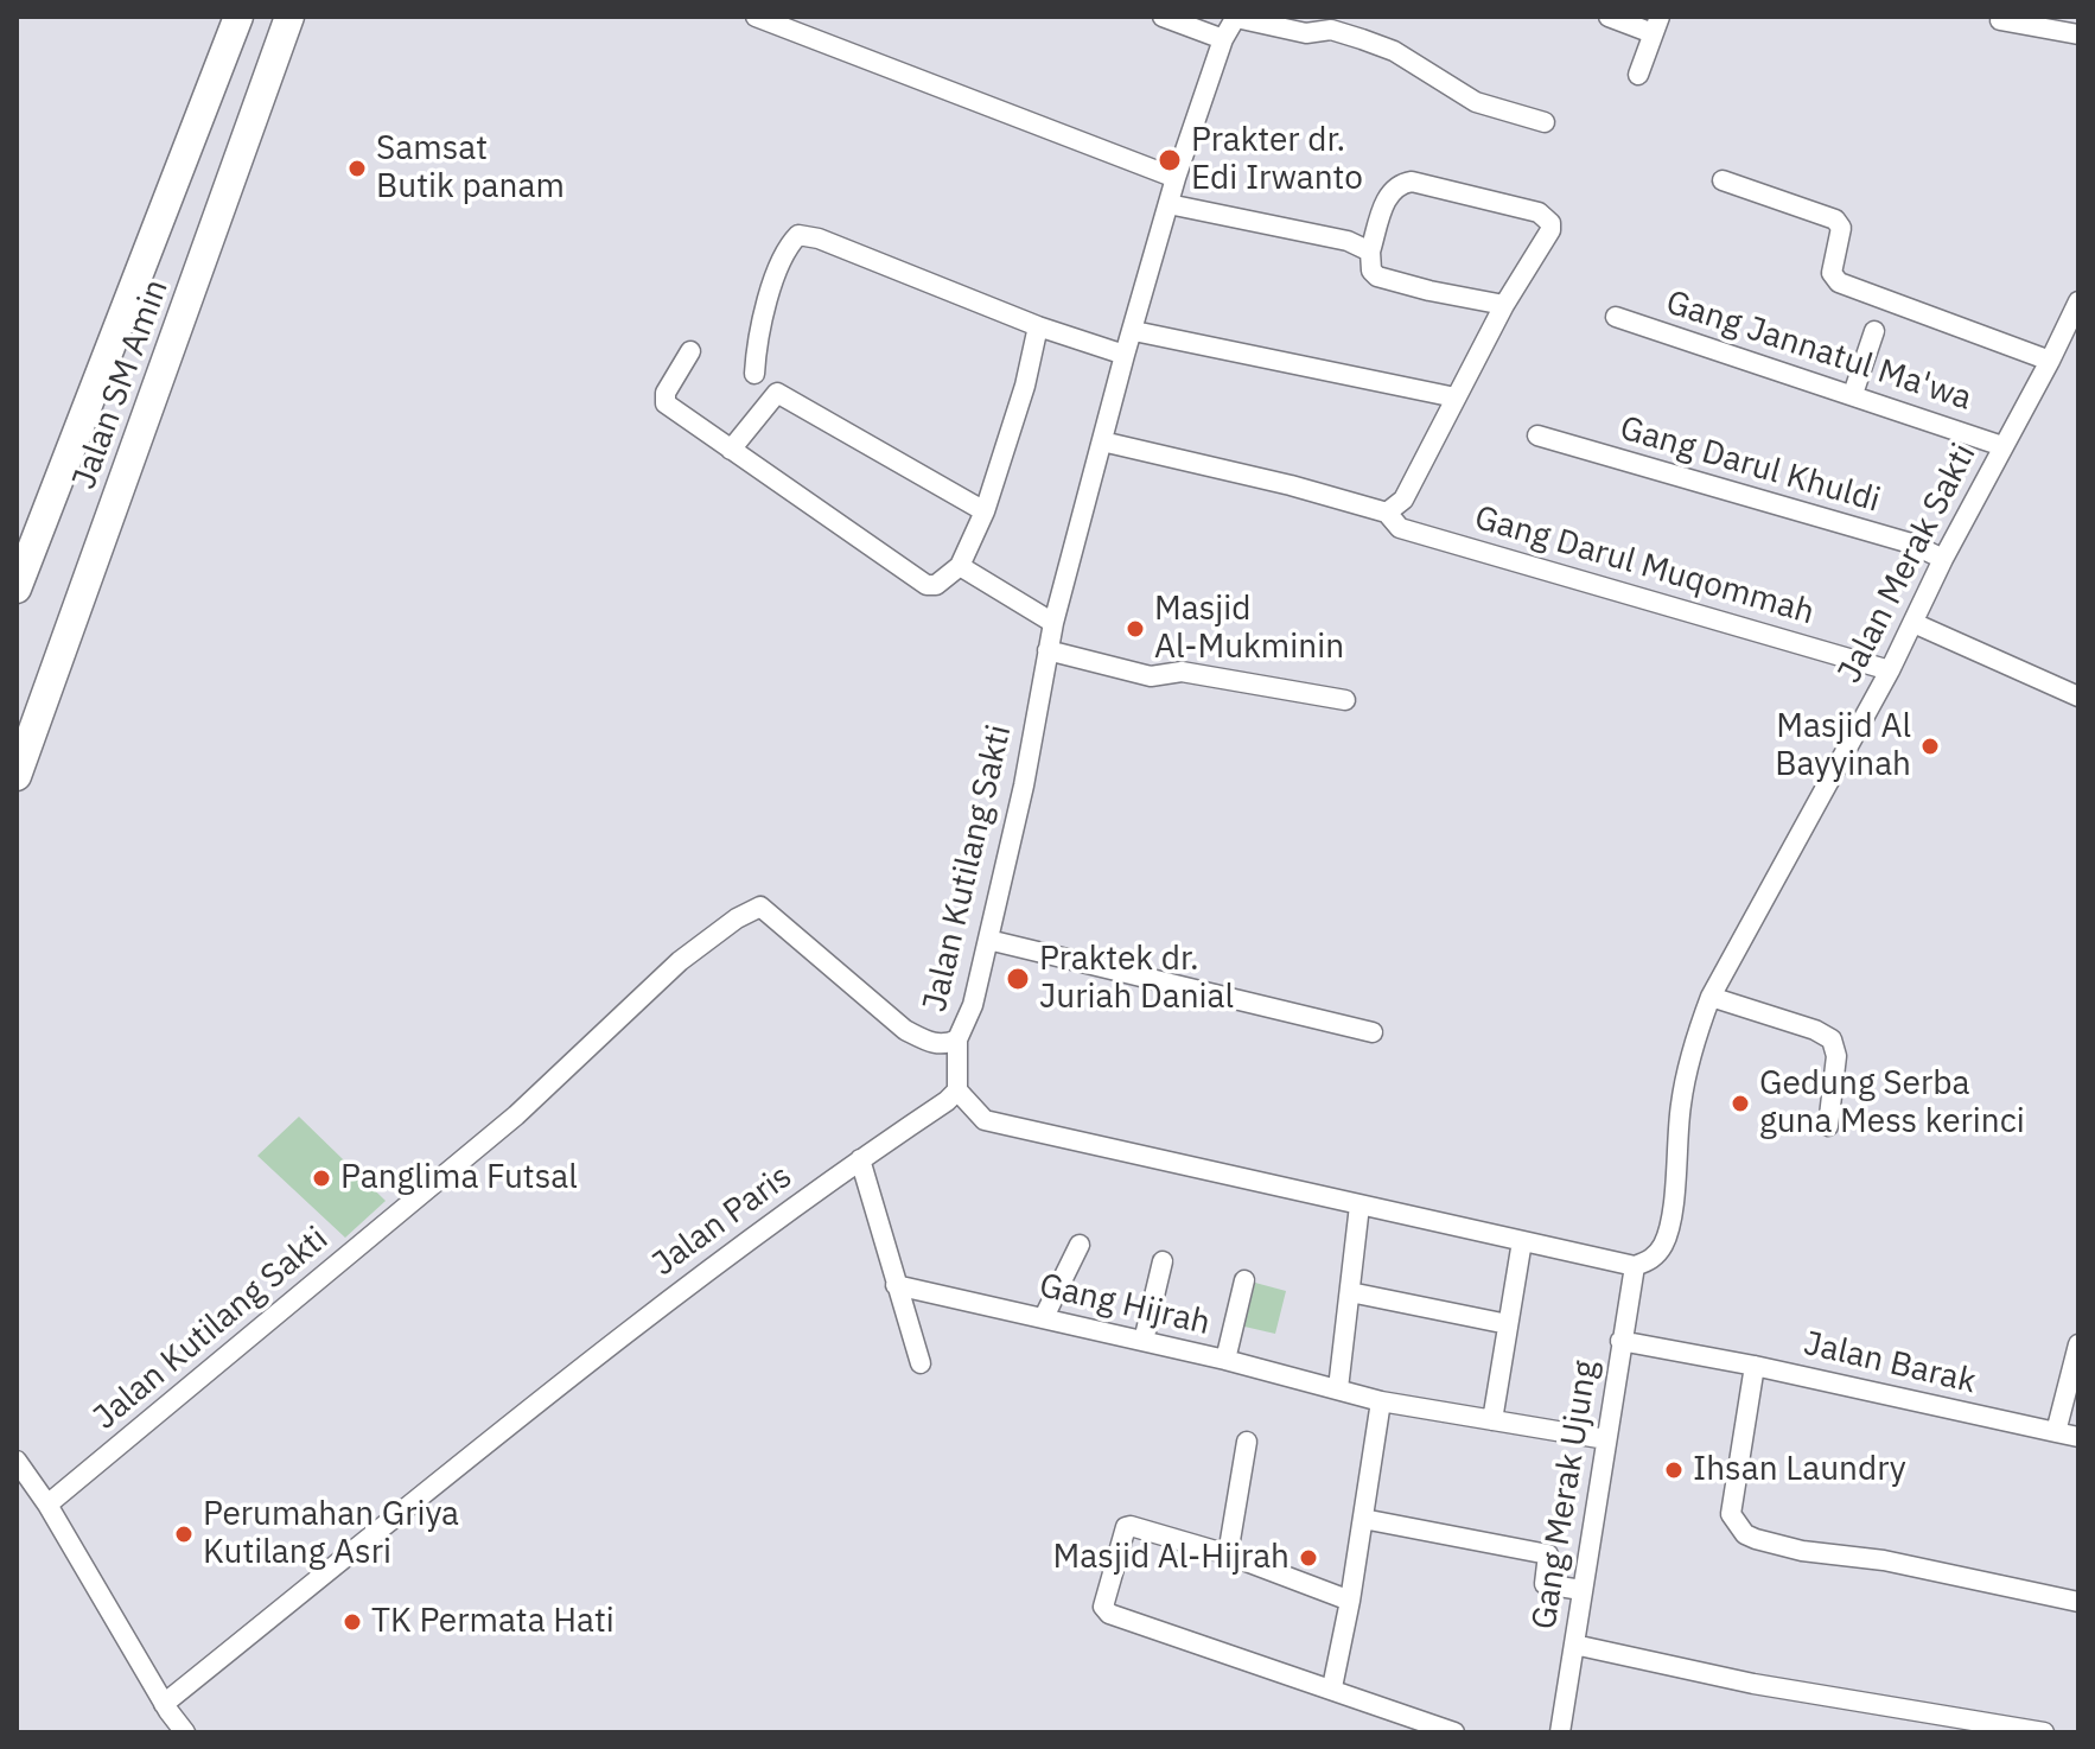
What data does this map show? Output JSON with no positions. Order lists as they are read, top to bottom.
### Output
{
  "streets": {
    "main road": ["Jalan SM Amin"],
    "street": [
      "Gang Jannatul Ma'wa",
      "Gang Darul Khuldi",
      "Jalan Merak Sakti",
      "Gang Darul Muqommah",
      "Jalan Kutilang Sakti",
      "Jalan Paris",
      "Gang Hijrah",
      "Jalan Barak",
      "Gang Merak Ujung"
    ]
  },
  "crossings": [
    ["Gang Jannatul Ma'wa", "Jalan Merak Sakti"],
    ["Gang Darul Khuldi", "Jalan Merak Sakti"],
    ["Jalan Merak Sakti", "Gang Darul Muqommah"],
    ["Jalan Merak Sakti", "Gang Merak Ujung"],
    ["Gang Darul Muqommah", "Jalan Kutilang Sakti"],
    ["Gang Hijrah", "Gang Merak Ujung"],
    ["Jalan Barak", "Gang Merak Ujung"]
  ],
  "places": [
    "Prakter dr. Edi Irwanto",
    "Samsat Butik panam",
    "Masjid Al-Mukminin",
    "Masjid Al Bayyinah",
    "Praktek dr. Juriah Danial",
    "Gedung Serba guna Mess kerinci",
    "Panglima Futsal",
    "Ihsan Laundry",
    "Perumahan Griya Kutilang Asri",
    "Masjid Al-Hijrah",
    "TK Permata Hati"
  ]
}
